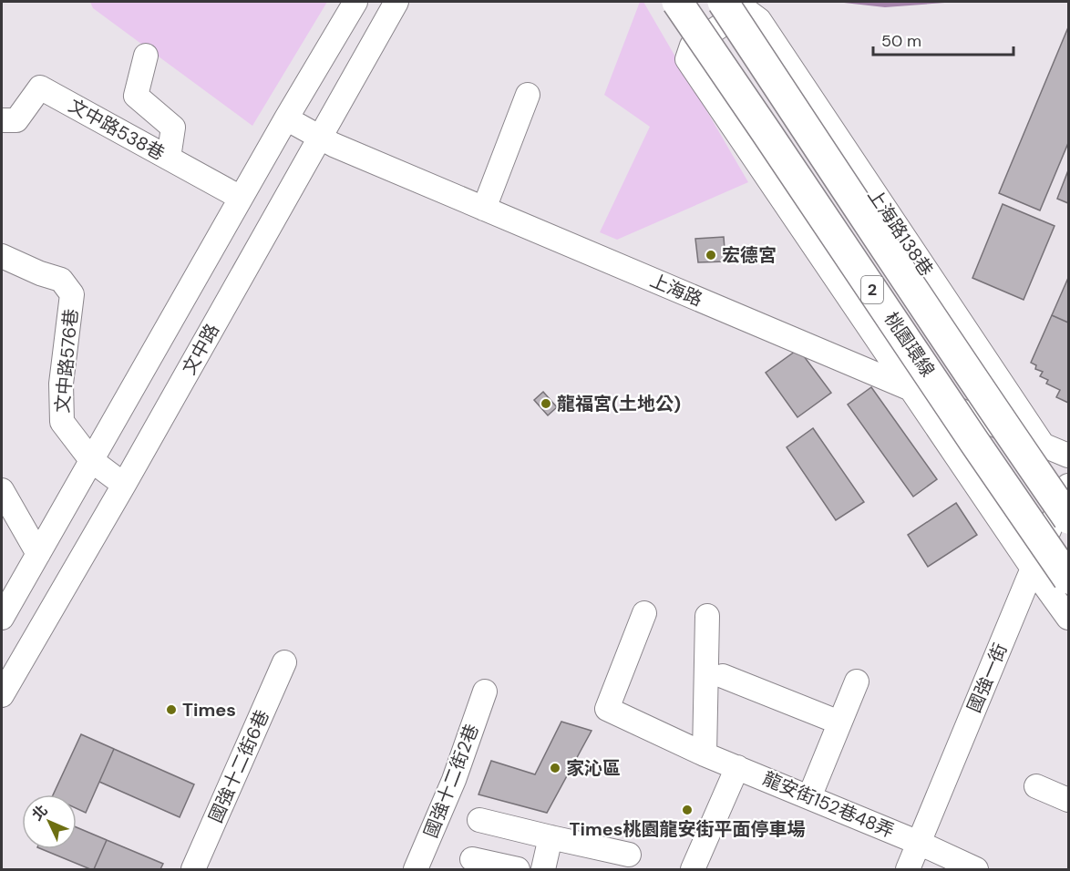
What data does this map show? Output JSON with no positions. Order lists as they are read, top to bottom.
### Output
{
  "streets": {
    "highway": ["2", "桃園環線"],
    "street": [
      "文中路538巷",
      "上海路138巷",
      "上海路",
      "文中路",
      "文中路576巷",
      "國強一街",
      "國強十二街6巷",
      "國強十二街2巷",
      "龍安街152巷48弄"
    ]
  },
  "crossings": [
    ["上海路138巷", "上海路"],
    ["上海路", "文中路"],
    ["文中路", "文中路576巷"],
    ["國強一街", "龍安街152巷48弄"]
  ],
  "places": [
    "宏德宮",
    "龍福宮(土地公)",
    "Times",
    "家沁區",
    "Times桃園龍安街平面停車場"
  ],
  "scale_bar": "50 m",
  "north": "top left"
}
